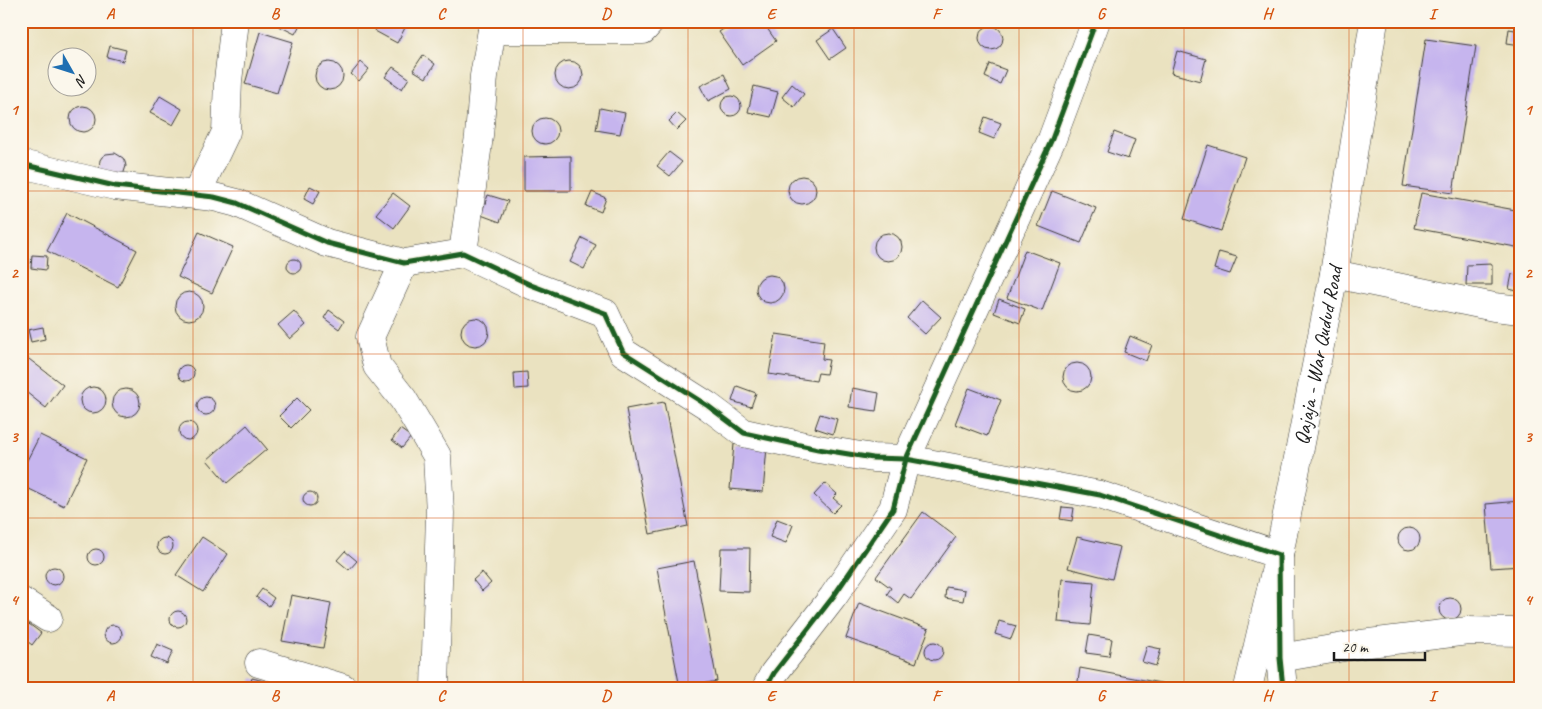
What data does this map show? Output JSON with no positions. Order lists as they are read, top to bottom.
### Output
{
  "streets": {
    "street": ["Qajaja - War Qudud Road"]
  },
  "scale_bar": "20 m",
  "north": "bottom right",
  "grid": {
    "columns": [
      "A",
      "B",
      "C",
      "D",
      "E",
      "F",
      "G",
      "H",
      "I"
    ],
    "rows": [
      "1",
      "2",
      "3",
      "4"
    ]
  }
}
